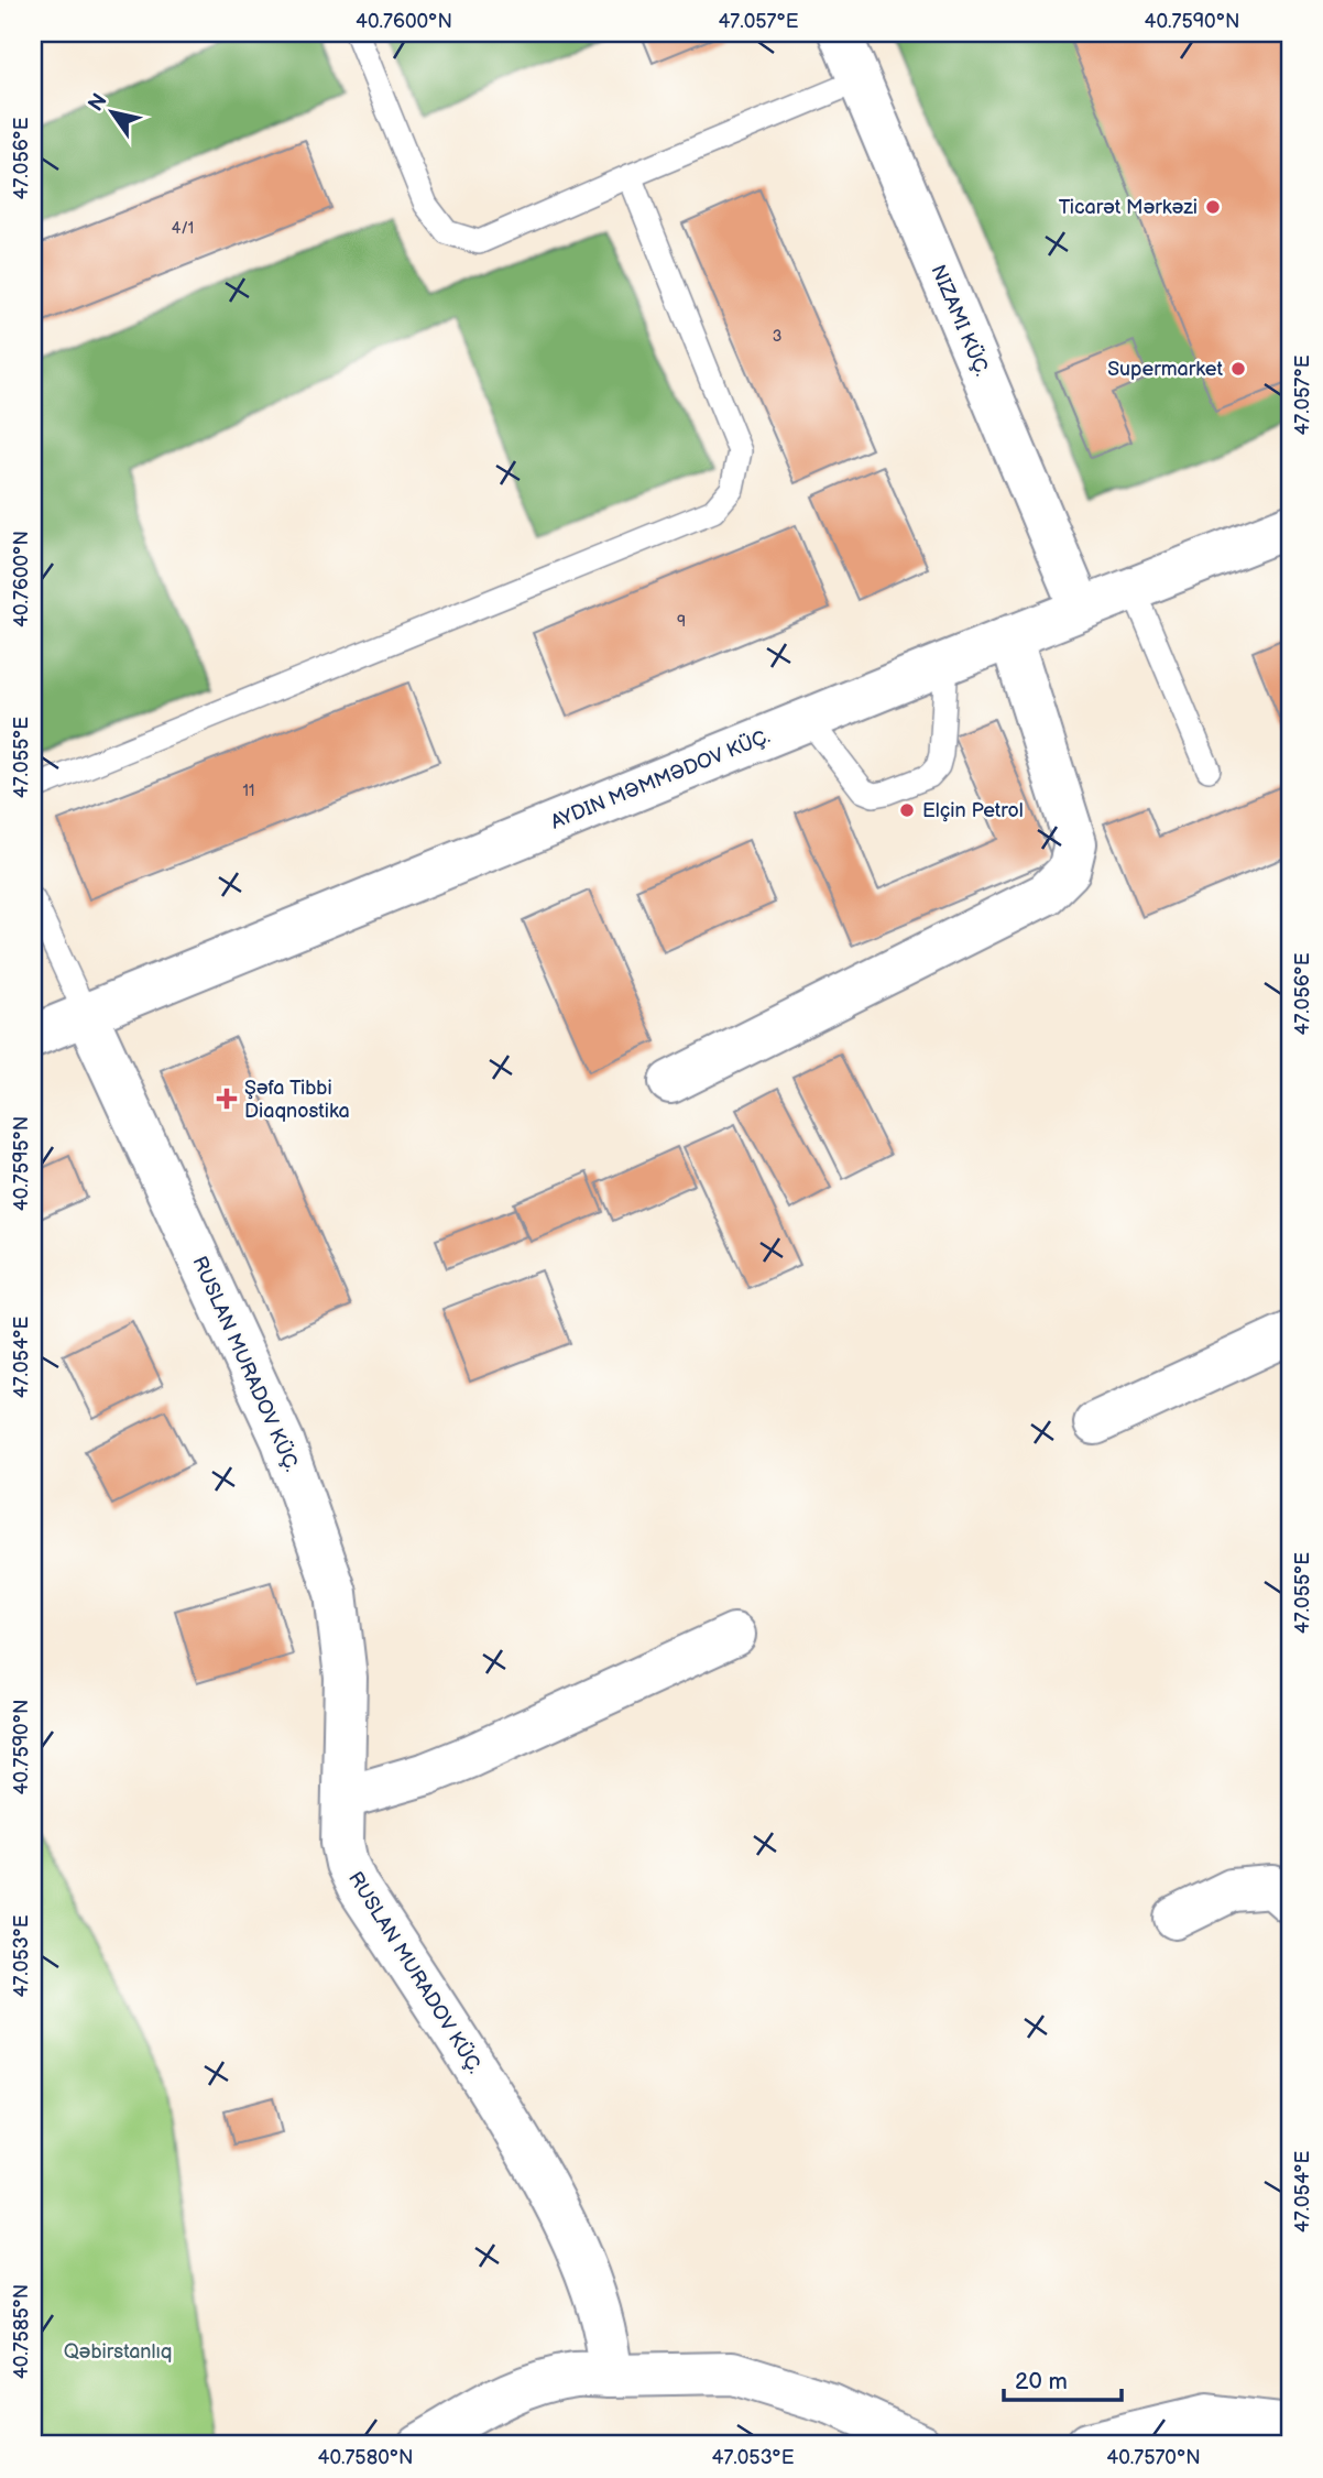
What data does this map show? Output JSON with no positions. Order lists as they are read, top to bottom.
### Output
{
  "streets": {
    "street": ["NIZAMI KÜÇ.", "RUSLAN MURADOV KÜÇ."]
  },
  "parks": ["Qəbirstanlıq"],
  "places": {
    "other": ["Ticarət Mərkəzi", "Supermarket", "Elçin Petrol"],
    "health": ["Şəfa Tibbi Diaqnostika"]
  },
  "house_numbers": [
    "4/1",
    "3",
    "9",
    "11"
  ],
  "scale_bar": "20 m",
  "north": "top left",
  "coordinates": [
    "40.7600°N",
    "47.057°E",
    "40.7590°N",
    "47.056°E",
    "47.055°E",
    "40.7595°N",
    "47.054°E",
    "47.053°E",
    "40.7585°N",
    "40.7580°N",
    "40.7570°N"
  ]
}
